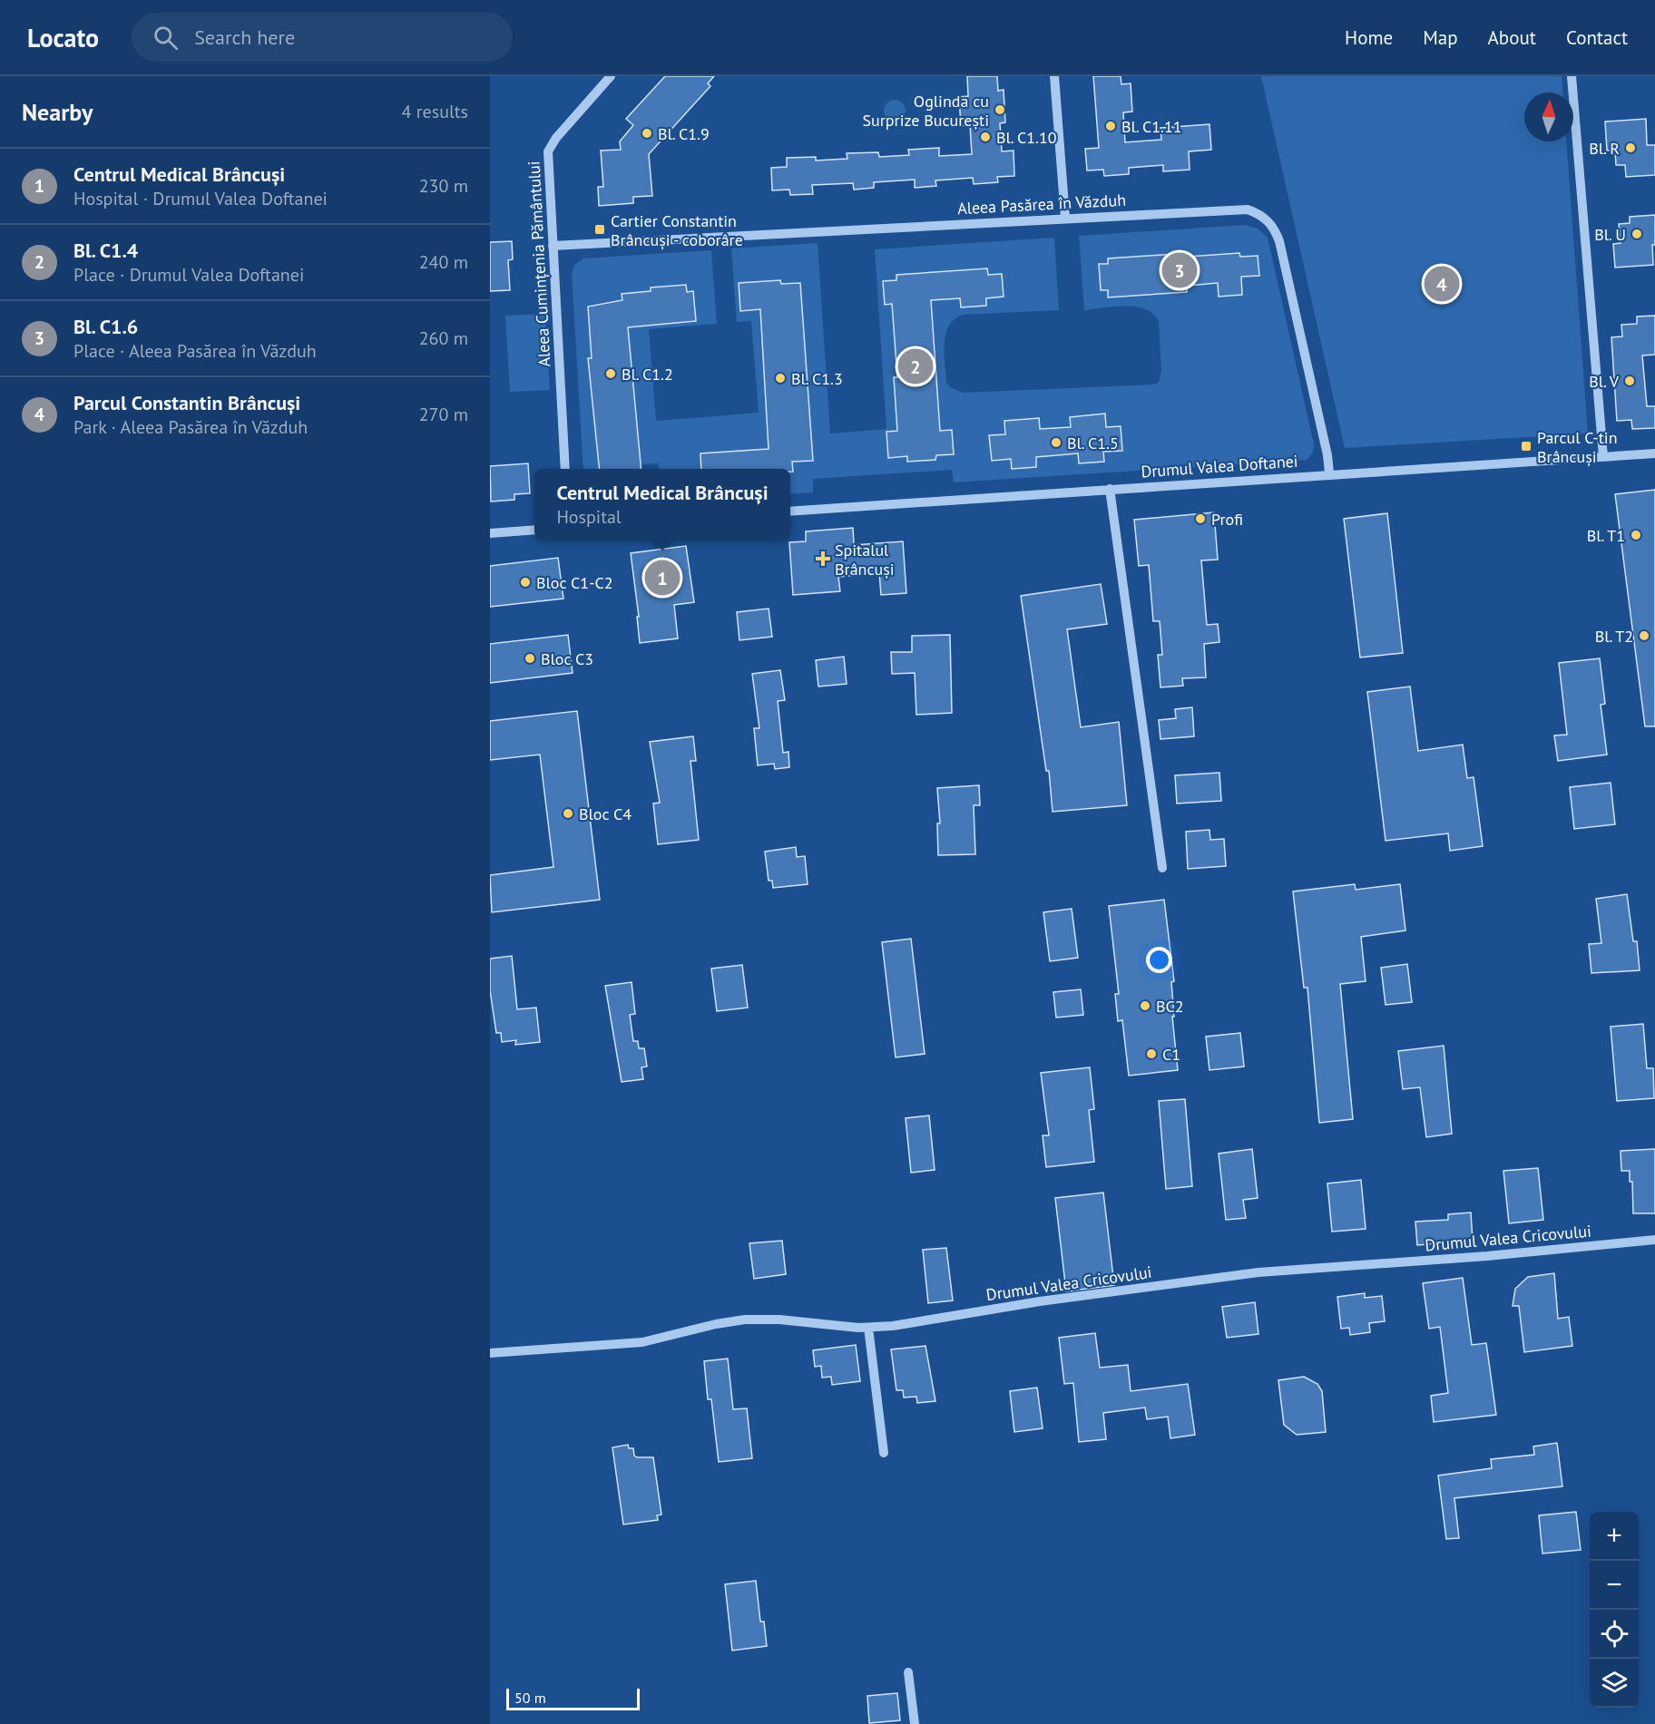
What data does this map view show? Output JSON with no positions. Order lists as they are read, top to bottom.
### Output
{
  "streets": {
    "street": [
      "Aleea Pasărea în Văzduh",
      "Aleea Cumințenia Pământului",
      "Drumul Valea Doftanei",
      "Drumul Valea Cricovului"
    ]
  },
  "crossings": [
    ["Aleea Pasărea în Văzduh", "Aleea Cumințenia Pământului"],
    ["Aleea Pasărea în Văzduh", "Drumul Valea Doftanei"]
  ],
  "places": {
    "other": [
      "Oglinda cu Surprize București",
      "Bl. C1.11",
      "Bl. C1.9",
      "Bl. C1.10",
      "Bl. R",
      "Bl. U",
      "Bl. C1.2",
      "Bl. C1.3",
      "Bl. V",
      "Bl. C1.5",
      "Profi",
      "Bl. T1",
      "Bloc C1-C2",
      "Bl. T2",
      "Bloc C3",
      "Bloc C4",
      "BC2",
      "C1"
    ],
    "transit": ["Cartier Constantin Brâncuși - coborâre", "Parcul C-tin Brâncuși"],
    "health": ["Spitalul Brâncuși"]
  },
  "scale_bar": "50 m",
  "north": "top",
  "page": {
    "header": "Locato",
    "search": "Search here",
    "nav": [
      "Home",
      "Map",
      "About",
      "Contact"
    ],
    "heading": ["Nearby", "4 results"],
    "list": [
      {
        "mark": "1",
        "name": "Centrul Medical Brâncuși",
        "note": "Hospital · Drumul Valea Doftanei",
        "value": "230 m"
      },
      {
        "mark": "2",
        "name": "Bl. C1.4",
        "note": "Place · Drumul Valea Doftanei",
        "value": "240 m"
      },
      {
        "mark": "3",
        "name": "Bl. C1.6",
        "note": "Place · Aleea Pasărea în Văzduh",
        "value": "260 m"
      },
      {
        "mark": "4",
        "name": "Parcul Constantin Brâncuși",
        "note": "Park · Aleea Pasărea în Văzduh",
        "value": "270 m"
      }
    ],
    "pins": [
      "3",
      "4",
      "2",
      "1"
    ],
    "popup": ["Centrul Medical Brâncuși", "Hospital"],
    "map_buttons": ["+", "−"],
    "scale": "50 m"
  }
}
